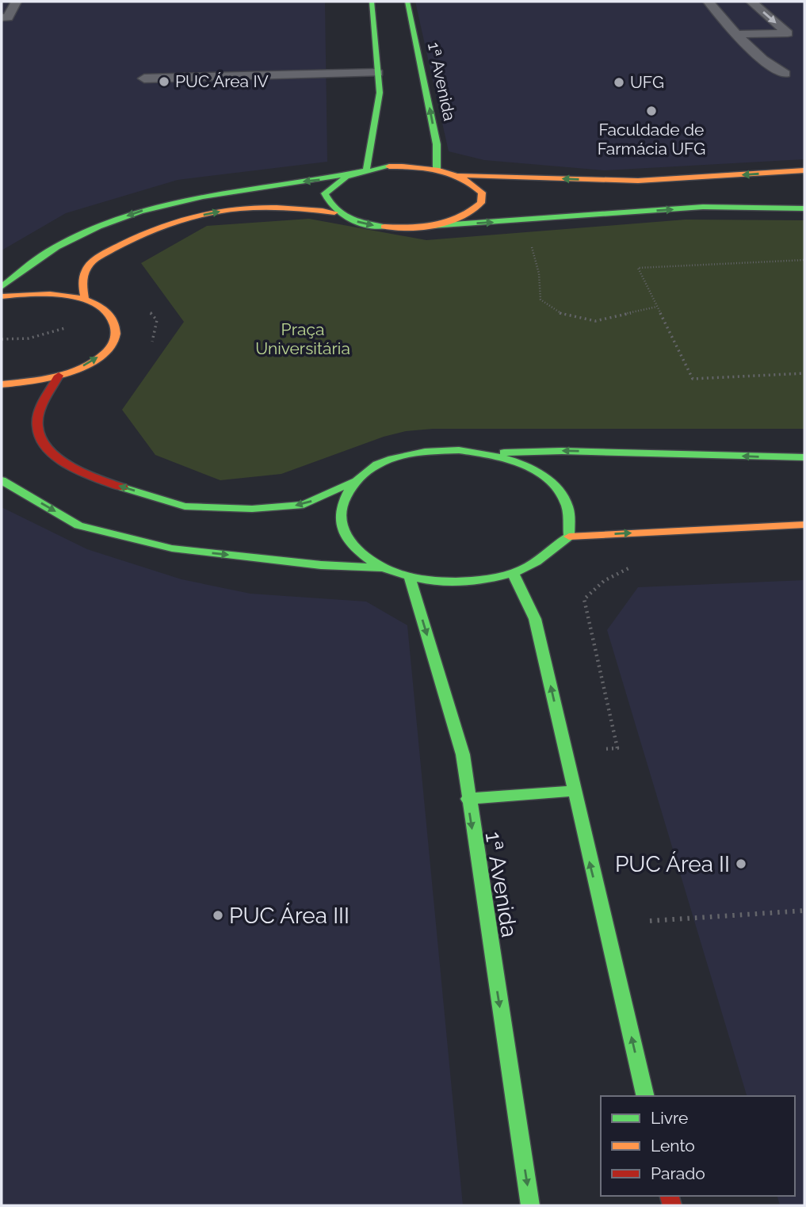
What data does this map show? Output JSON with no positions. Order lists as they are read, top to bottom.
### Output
{
  "streets": {
    "main road": ["1ª Avenida"]
  },
  "parks": ["Praça Universitária"],
  "places": [
    "PUC Área IV",
    "UFG",
    "Faculdade de Farmácia UFG",
    "PUC Área II",
    "PUC Área III"
  ],
  "legend": ["Livre", "Lento", "Parado"]
}
